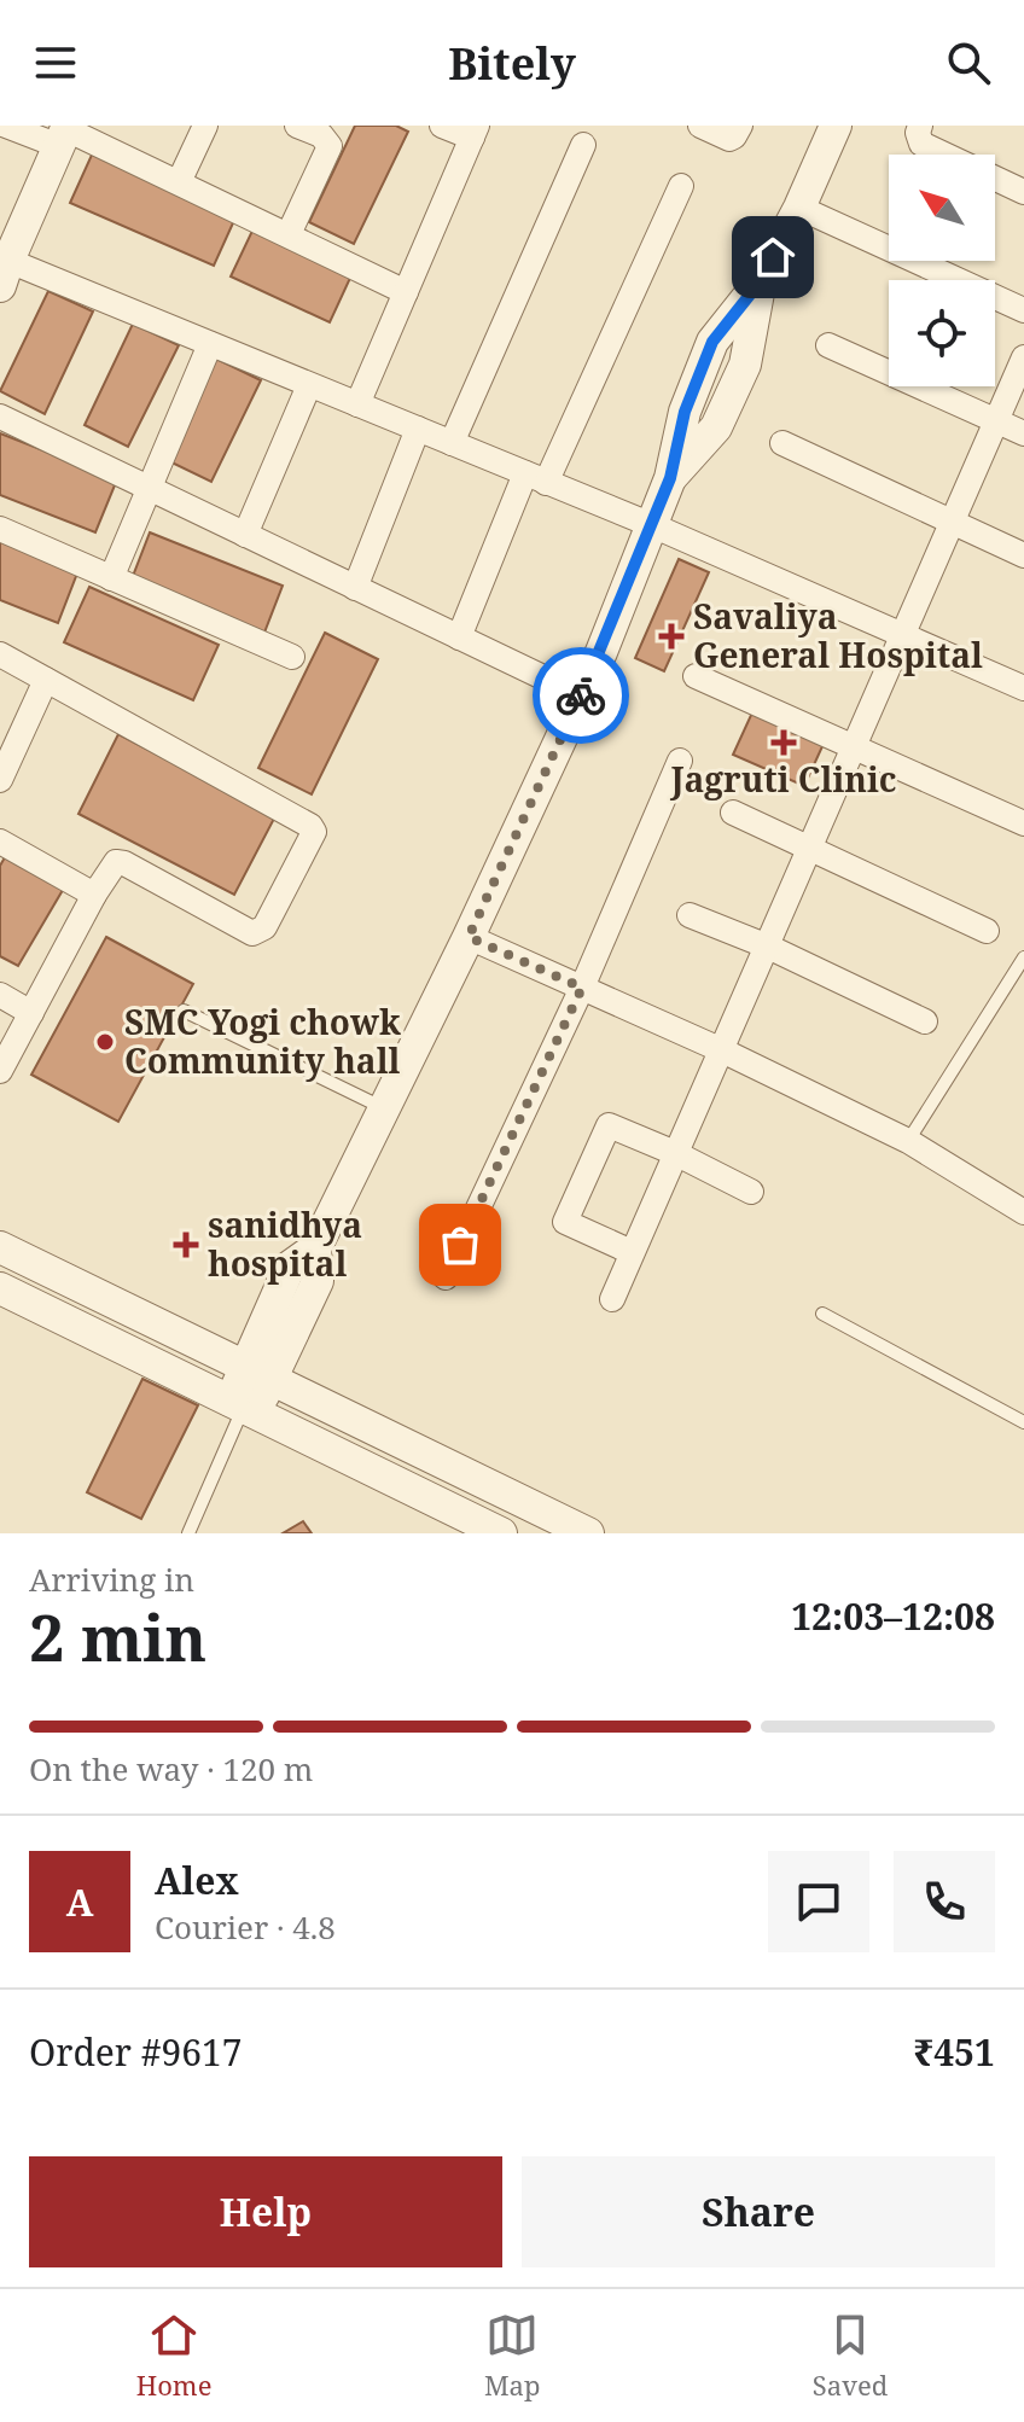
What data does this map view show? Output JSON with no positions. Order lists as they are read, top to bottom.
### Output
{
  "places": {
    "health": ["Savaliya General Hospital", "Jagruti Clinic", "sanidhya hospital"],
    "other": ["SMC Yogi chowk Community hall"]
  },
  "north": "top left",
  "page": {
    "header": "Bitely",
    "heading": ["2 min", "Arriving in", "12:03–12:08"],
    "panel": [
      "Alex",
      "Courier · 4.8",
      "Order #9617",
      "₹451"
    ],
    "bar": "On the way · 120 m",
    "round": "A",
    "buttons": ["Help", "Share"],
    "tabs": ["Home", "Map", "Saved"]
  }
}
